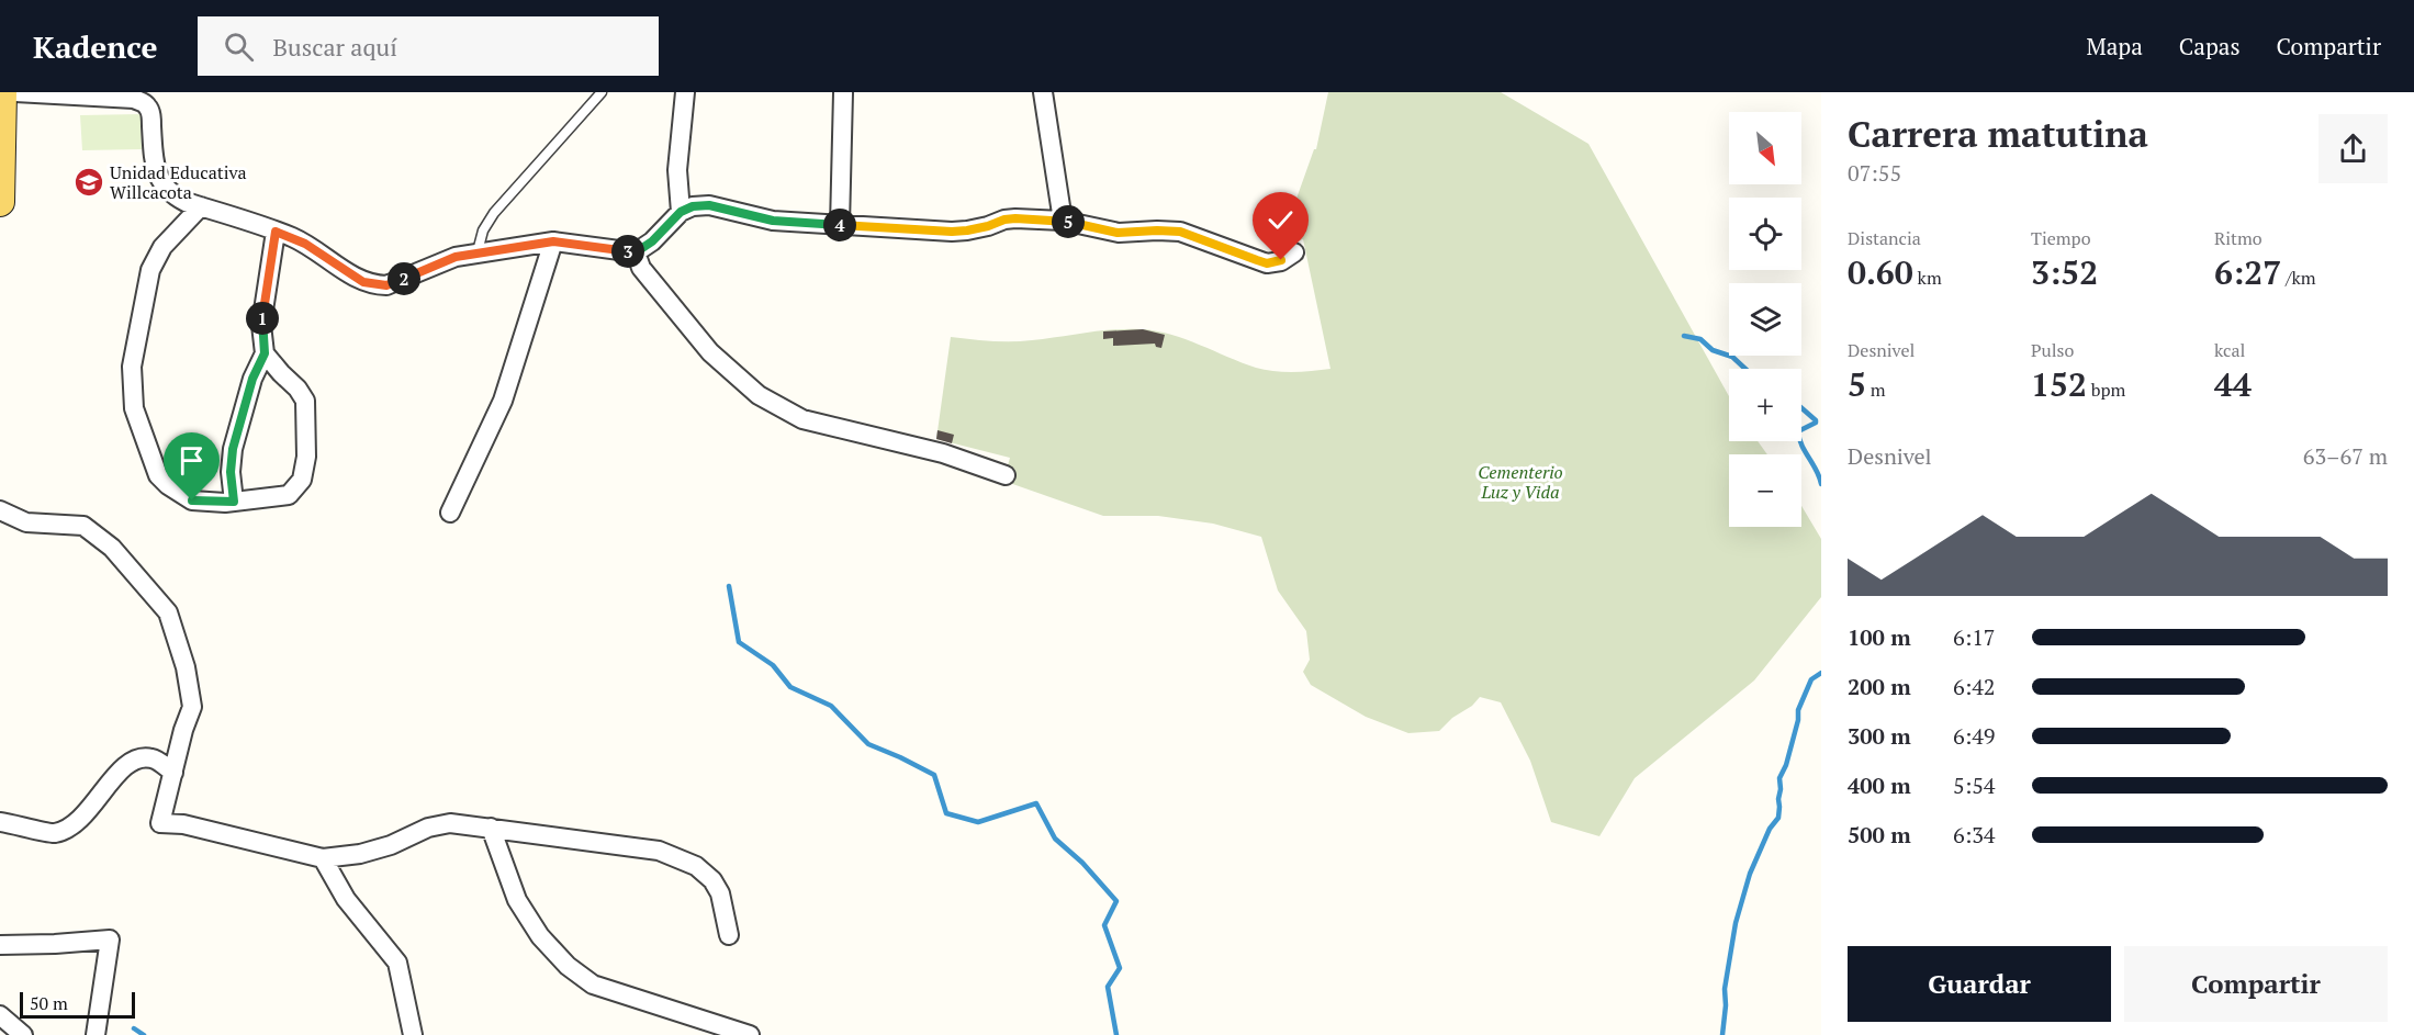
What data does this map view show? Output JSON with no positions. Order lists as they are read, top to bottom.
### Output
{
  "parks": ["Cementerio Luz y Vida"],
  "places": {
    "school or university": ["Unidad Educativa Willcacota"]
  },
  "scale_bar": "50 m",
  "north": "bottom right",
  "page": {
    "header": "Kadence",
    "search": "Buscar aquí",
    "nav": ["Mapa", "Capas", "Compartir"],
    "heading": ["Carrera matutina", "07:55"],
    "map_buttons": ["+", "−"],
    "stats": [
      ["Distancia", "0.60 km"],
      ["Tiempo", "3:52"],
      ["Ritmo", "6:27 /km"],
      ["Desnivel", "5 m"],
      ["Pulso", "152 bpm"],
      ["kcal", "44"]
    ],
    "pins": [
      "5",
      "4",
      "3",
      "2",
      "1"
    ],
    "chart": ["Desnivel", "63–67 m"],
    "list": [
      {
        "name": "100 m",
        "note": "6:17"
      },
      {
        "name": "200 m",
        "note": "6:42"
      },
      {
        "name": "300 m",
        "note": "6:49"
      },
      {
        "name": "400 m",
        "note": "5:54"
      },
      {
        "name": "500 m",
        "note": "6:34"
      }
    ],
    "buttons": ["Guardar", "Compartir"],
    "scale": "50 m"
  }
}
